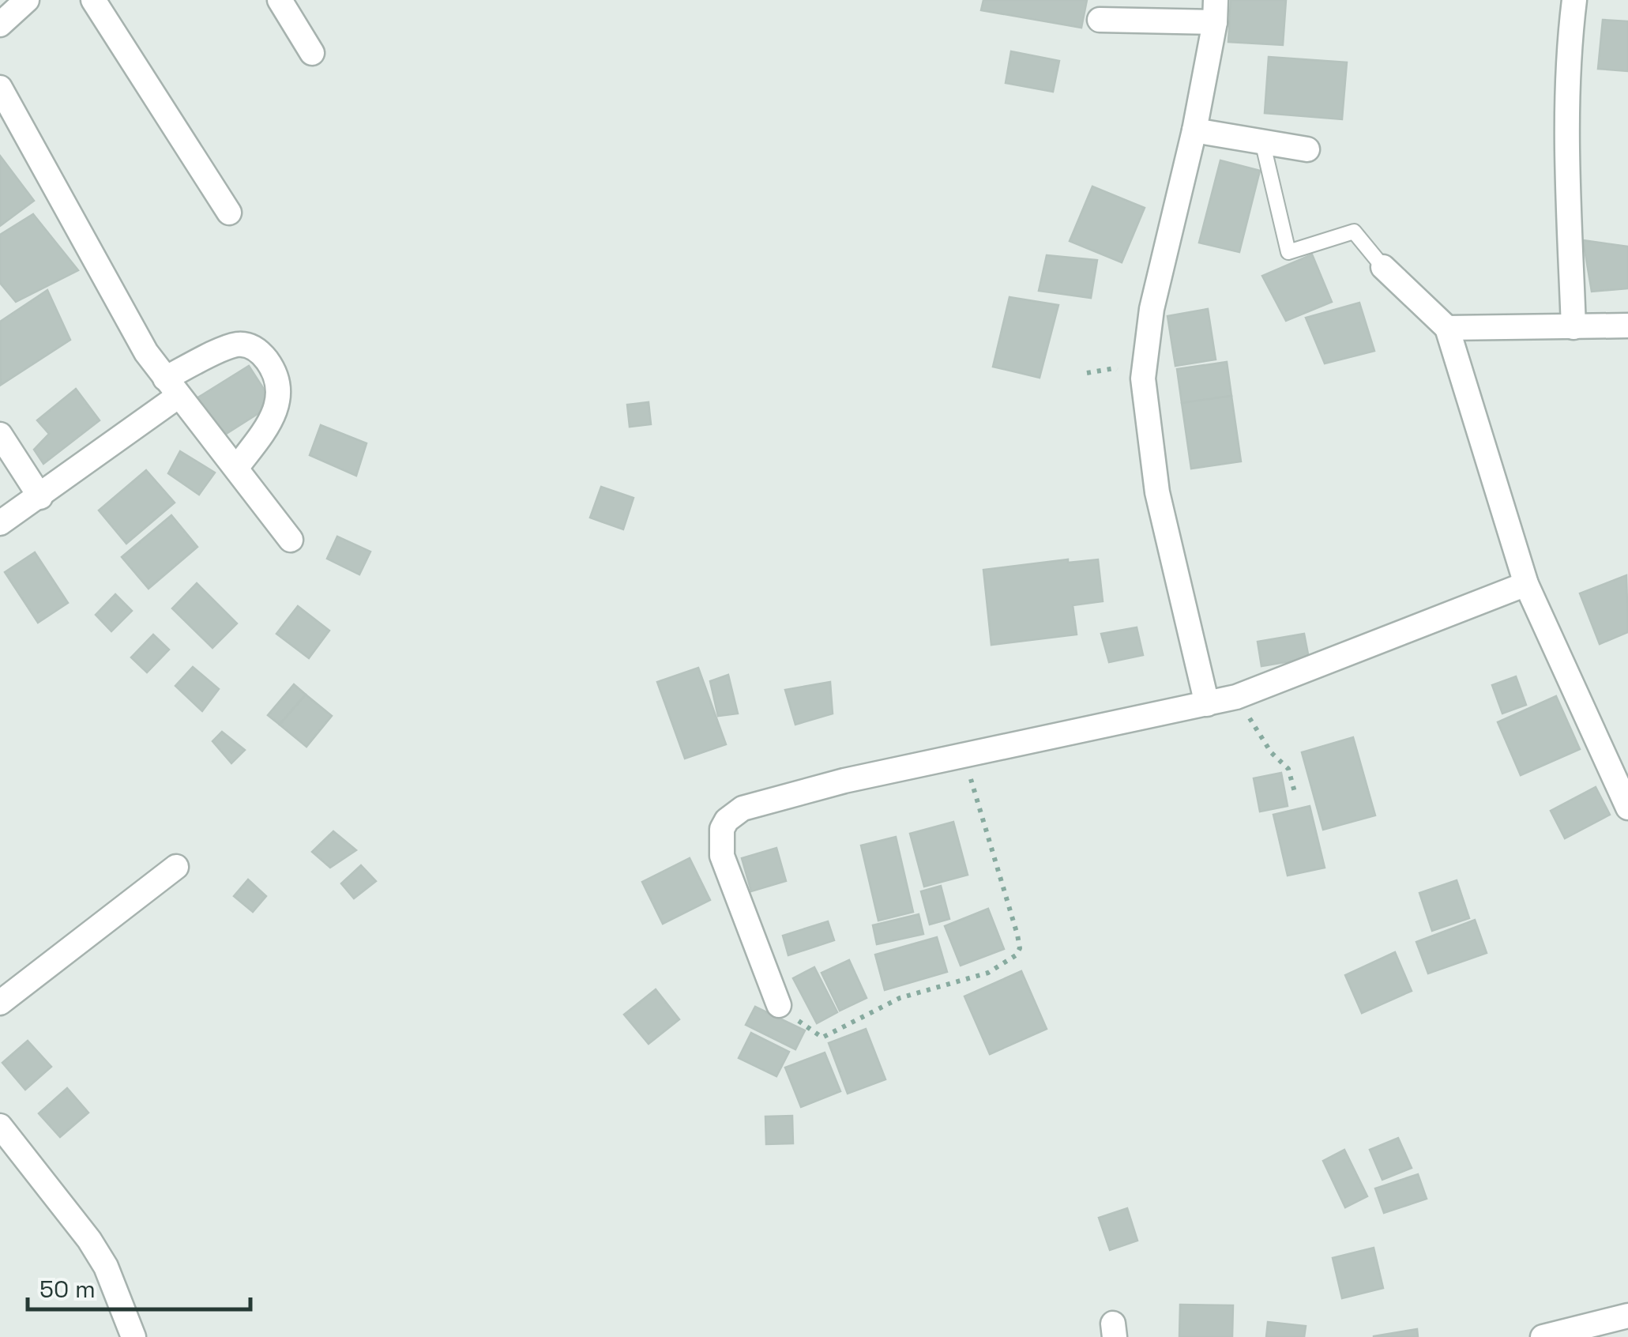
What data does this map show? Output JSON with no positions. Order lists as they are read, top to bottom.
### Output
{
  "scale_bar": "50 m"
}
